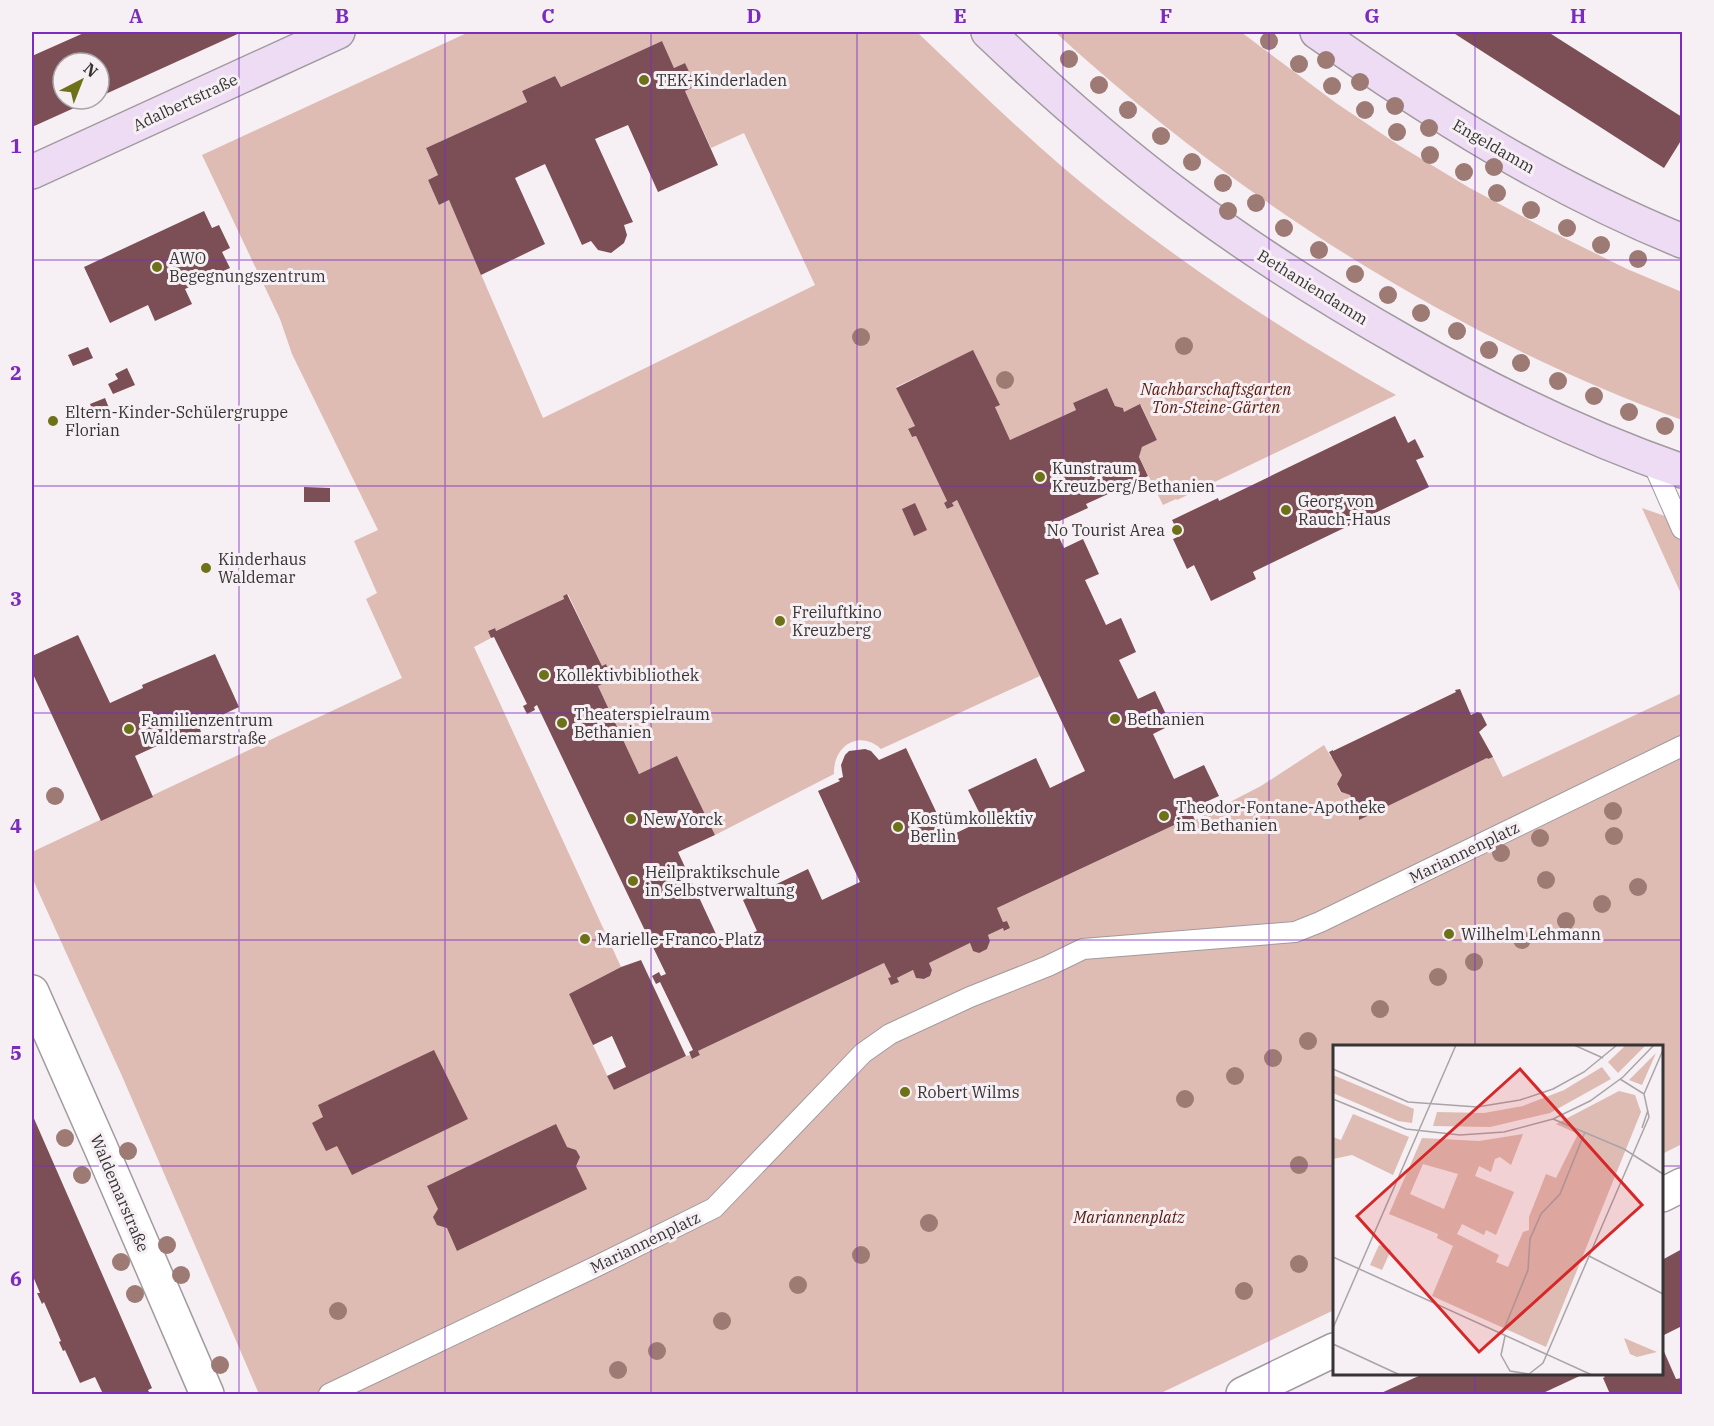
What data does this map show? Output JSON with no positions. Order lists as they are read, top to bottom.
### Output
{
  "streets": {
    "street": [
      "Adalbertstraße",
      "Engeldamm",
      "Bethaniendamm",
      "Waldemarstraße"
    ],
    "lane": ["Mariannenplatz"]
  },
  "parks": ["Nachbarschaftsgarten Ton-Steine-Gärten", "Mariannenplatz"],
  "places": [
    "TEK-Kinderladen",
    "AWO Begegnungszentrum",
    "Eltern-Kinder-Schülergruppe Florian",
    "Kunstraum Kreuzberg/Bethanien",
    "Georg von Rauch-Haus",
    "No Tourist Area",
    "Kinderhaus Waldemar",
    "Freiluftkino Kreuzberg",
    "Kollektivbibliothek",
    "Bethanien",
    "Theaterspielraum Bethanien",
    "Familienzentrum Waldemarstraße",
    "Theodor-Fontane-Apotheke im Bethanien",
    "New Yorck",
    "Kostümkollektiv Berlin",
    "Heilpraktikschule in Selbstverwaltung",
    "Wilhelm Lehmann",
    "Marielle-Franco-Platz",
    "Robert Wilms"
  ],
  "north": "top right",
  "grid": {
    "columns": [
      "A",
      "B",
      "C",
      "D",
      "E",
      "F",
      "G",
      "H"
    ],
    "rows": [
      "1",
      "2",
      "3",
      "4",
      "5",
      "6"
    ]
  }
}
